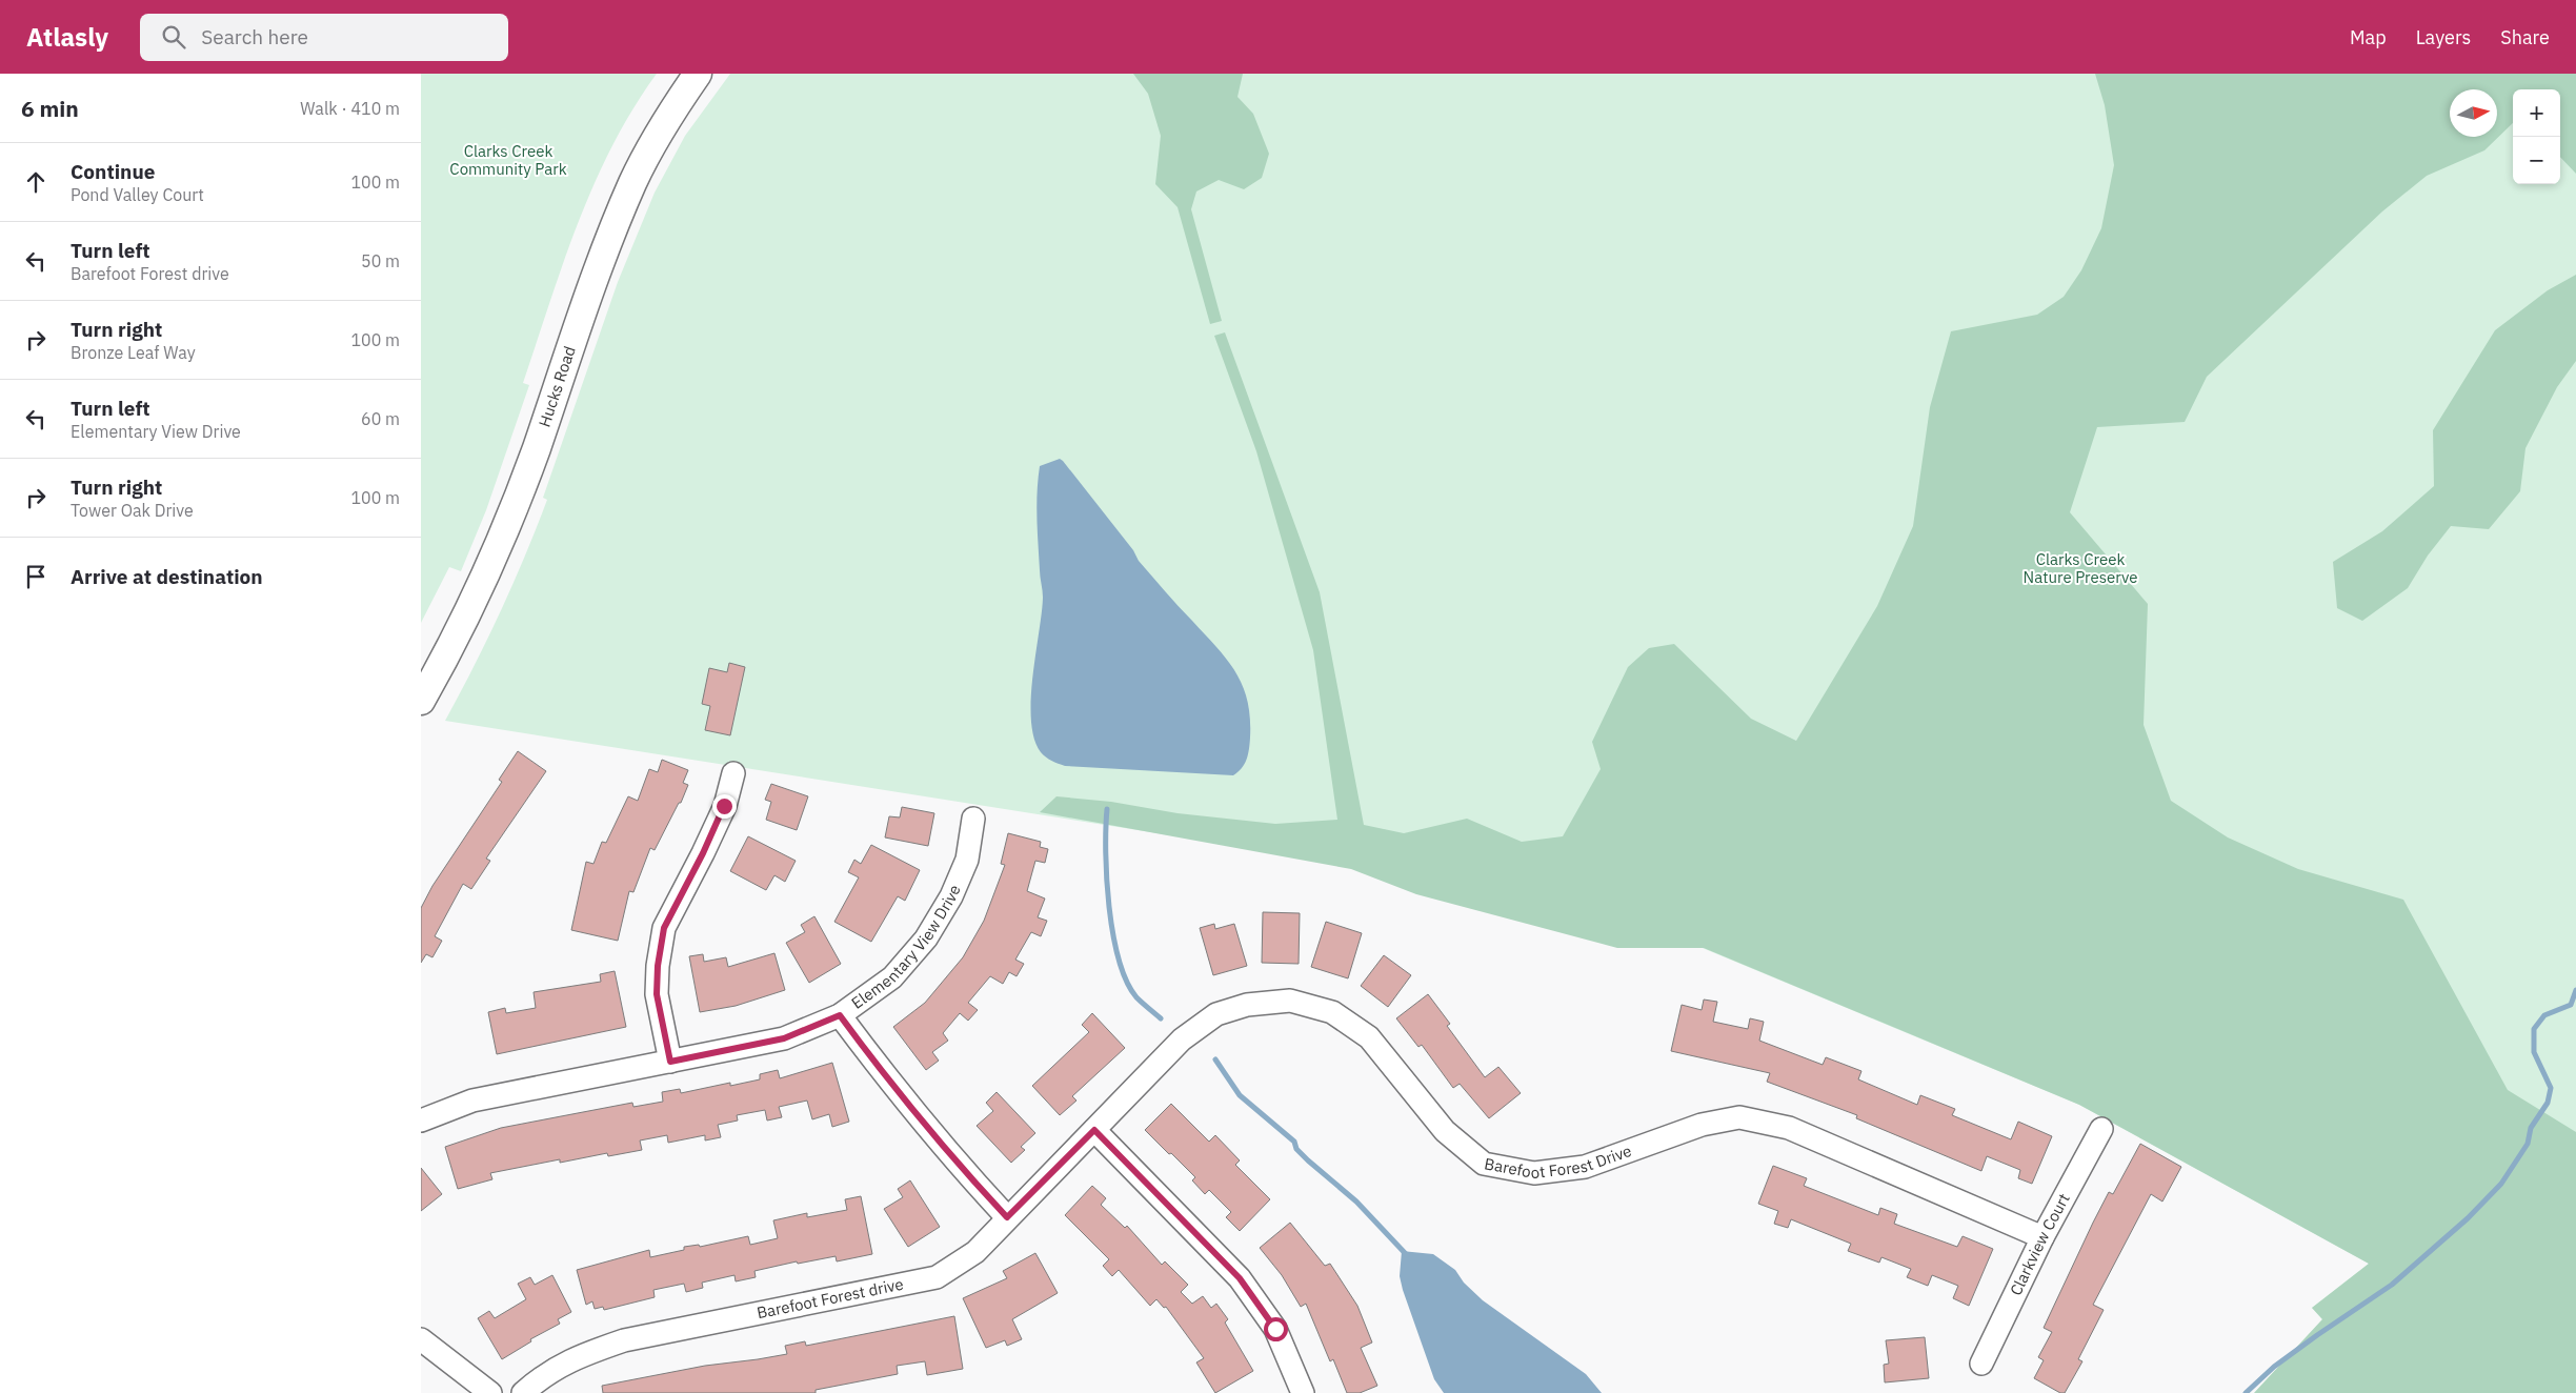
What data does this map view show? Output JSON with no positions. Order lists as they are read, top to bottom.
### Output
{
  "streets": {
    "main road": ["Hucks Road"],
    "street": [
      "Elementary View Drive",
      "Barefoot Forest Drive",
      "Clarkview Court",
      "Barefoot Forest drive"
    ]
  },
  "crossings": [
    ["Barefoot Forest Drive", "Clarkview Court"],
    ["Barefoot Forest Drive", "Barefoot Forest drive"]
  ],
  "parks": ["Clarks Creek Community Park", "Clarks Creek Nature Preserve"],
  "north": "right",
  "page": {
    "header": "Atlasly",
    "search": "Search here",
    "nav": ["Map", "Layers", "Share"],
    "heading": ["6 min", "Walk · 410 m"],
    "map_buttons": ["+", "−"],
    "list": [
      ["Continue", "Pond Valley Court", "100 m"],
      ["Turn left", "Barefoot Forest drive", "50 m"],
      ["Turn right", "Bronze Leaf Way", "100 m"],
      ["Turn left", "Elementary View Drive", "60 m"],
      ["Turn right", "Tower Oak Drive", "100 m"],
      "Arrive at destination"
    ]
  }
}
